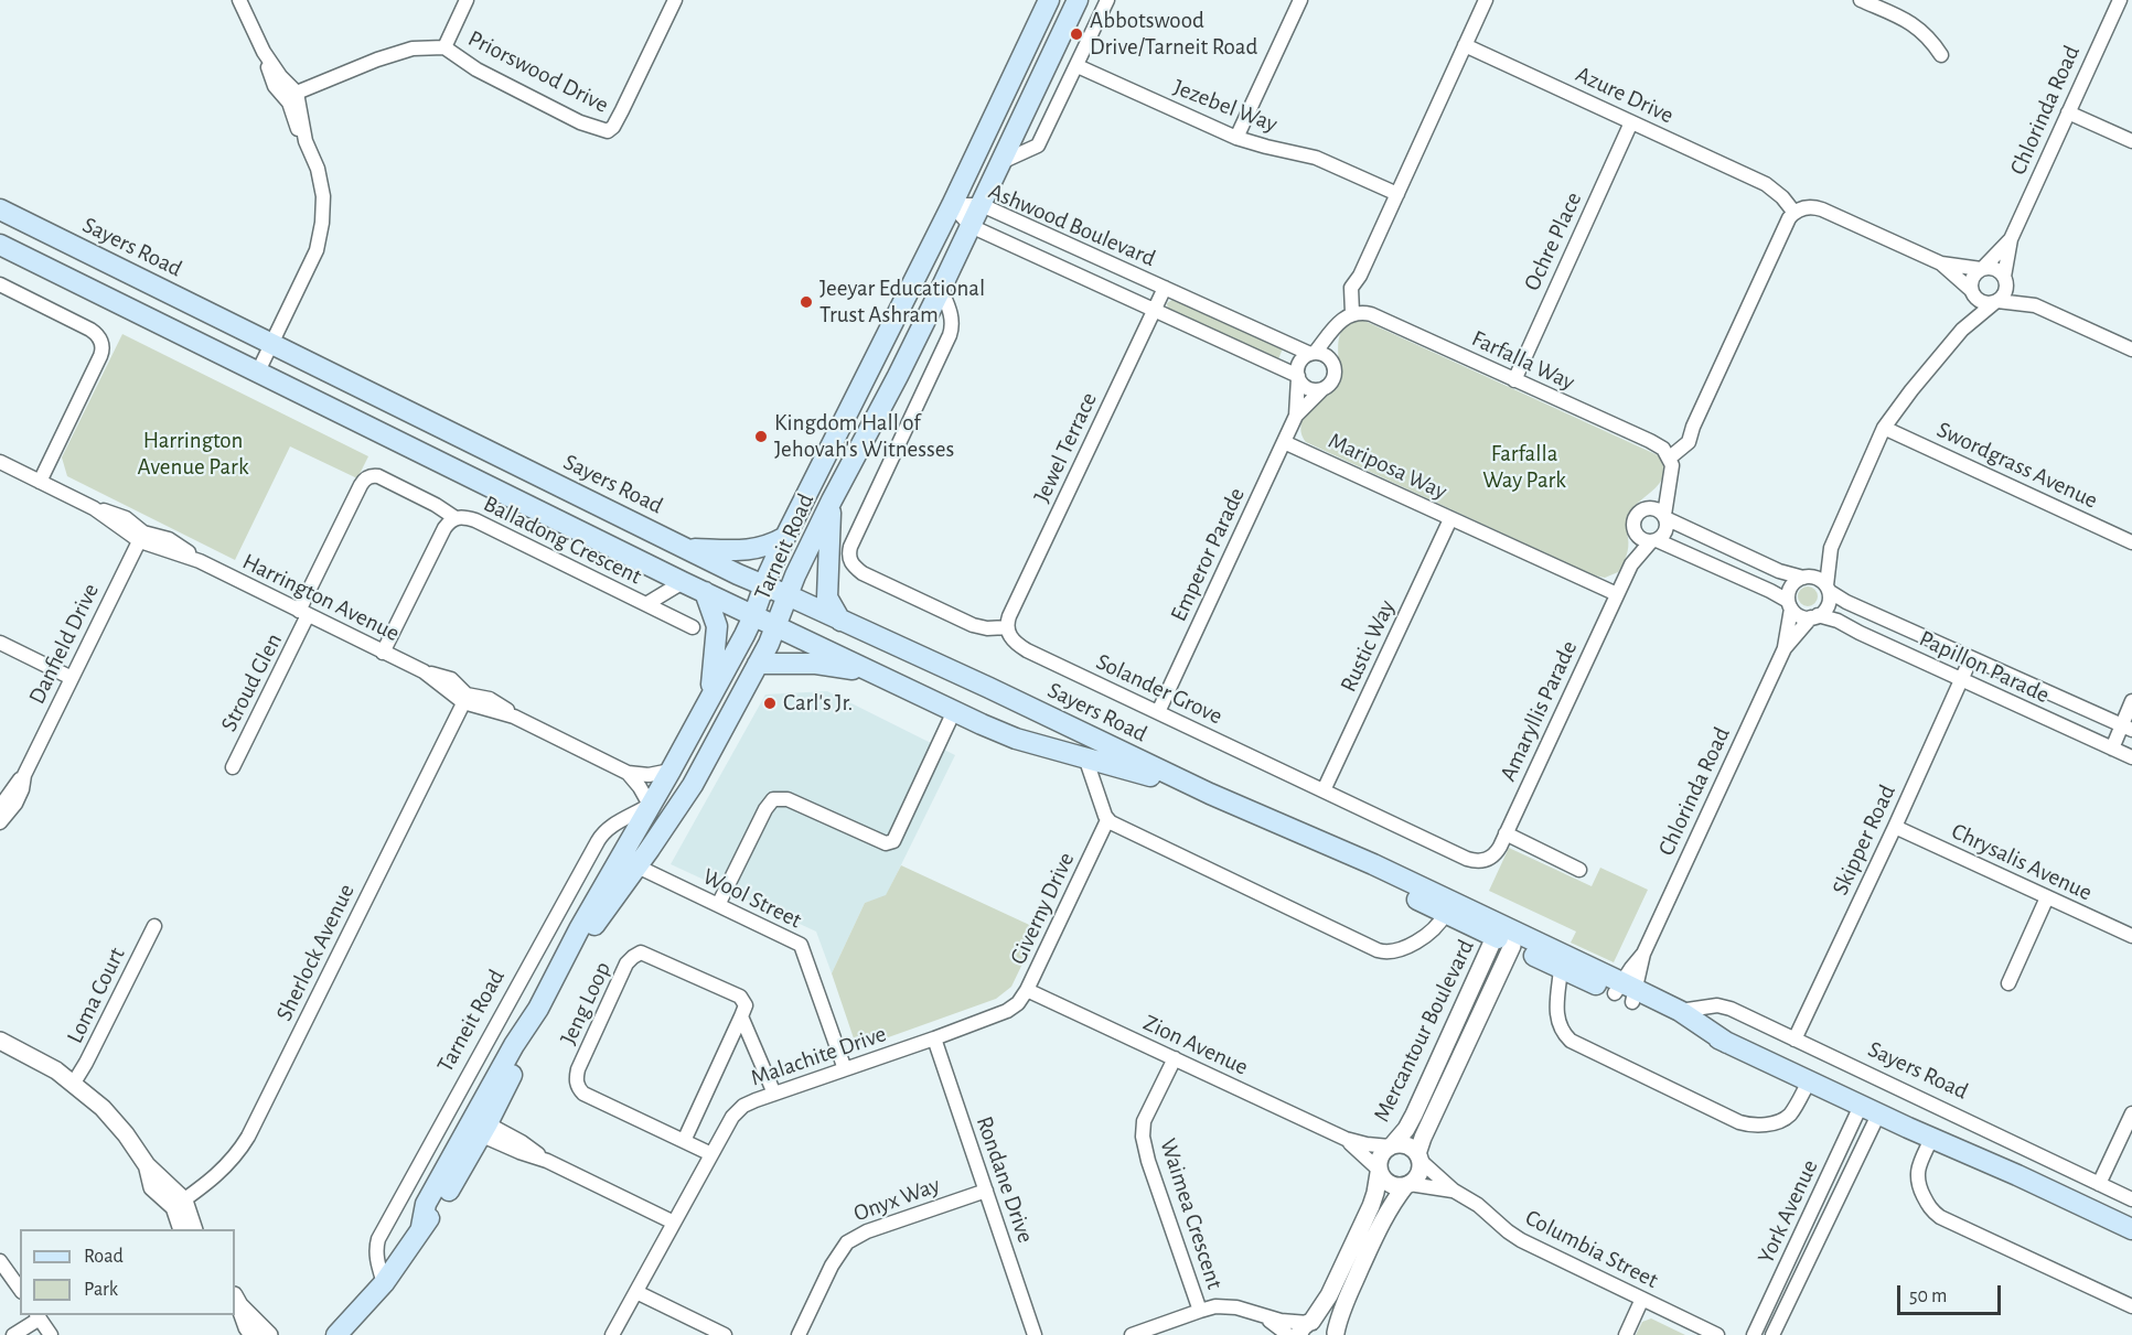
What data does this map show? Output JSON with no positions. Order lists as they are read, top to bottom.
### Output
{
  "streets": {
    "main road": ["Sayers Road", "Tarneit Road"],
    "street": [
      "Priorswood Drive",
      "Azure Drive",
      "Jezebel Way",
      "Chlorinda Road",
      "Ashwood Boulevard",
      "Ochre Place",
      "Farfalla Way",
      "Jewel Terrace",
      "Swordgrass Avenue",
      "Mariposa Way",
      "Balladong Crescent",
      "Emperor Parade",
      "Harrington Avenue",
      "Danfield Drive",
      "Rustic Way",
      "Papillon Parade",
      "Stroud Glen",
      "Solander Grove",
      "Amaryllis Parade",
      "Skipper Road",
      "Chrysalis Avenue",
      "Wool Street",
      "Giverny Drive",
      "Sherlock Avenue",
      "Loma Court",
      "Jeng Loop",
      "Mercantour Boulevard",
      "Zion Avenue",
      "Malachite Drive",
      "Rondane Drive",
      "Onyx Way",
      "York Avenue",
      "Waimea Crescent",
      "Columbia Street"
    ]
  },
  "crossings": [
    ["Azure Drive", "Ochre Place"],
    ["Chlorinda Road", "Sayers Road"],
    ["Chlorinda Road", "Papillon Parade"],
    ["Ashwood Boulevard", "Jewel Terrace"],
    ["Ashwood Boulevard", "Tarneit Road"],
    ["Ashwood Boulevard", "Emperor Parade"],
    ["Ochre Place", "Farfalla Way"],
    ["Sayers Road", "Balladong Crescent"],
    ["Sayers Road", "Tarneit Road"],
    ["Sayers Road", "Skipper Road"],
    ["Sayers Road", "Mercantour Boulevard"],
    ["Sayers Road", "York Avenue"],
    ["Jewel Terrace", "Solander Grove"],
    ["Mariposa Way", "Emperor Parade"],
    ["Mariposa Way", "Rustic Way"],
    ["Mariposa Way", "Amaryllis Parade"],
    ["Balladong Crescent", "Harrington Avenue"],
    ["Balladong Crescent", "Stroud Glen"],
    ["Tarneit Road", "Harrington Avenue"],
    ["Tarneit Road", "Wool Street"],
    ["Emperor Parade", "Solander Grove"],
    ["Harrington Avenue", "Danfield Drive"],
    ["Harrington Avenue", "Stroud Glen"],
    ["Harrington Avenue", "Sherlock Avenue"],
    ["Rustic Way", "Solander Grove"],
    ["Papillon Parade", "Skipper Road"],
    ["Solander Grove", "Amaryllis Parade"],
    ["Skipper Road", "Chrysalis Avenue"],
    ["Wool Street", "Malachite Drive"],
    ["Giverny Drive", "Zion Avenue"],
    ["Giverny Drive", "Malachite Drive"],
    ["Jeng Loop", "Malachite Drive"],
    ["Mercantour Boulevard", "Zion Avenue"],
    ["Mercantour Boulevard", "Columbia Street"],
    ["Zion Avenue", "Waimea Crescent"],
    ["Zion Avenue", "Columbia Street"],
    ["Malachite Drive", "Rondane Drive"],
    ["Rondane Drive", "Onyx Way"]
  ],
  "parks": ["Harrington Avenue Park", "Farfalla Way Park"],
  "places": [
    "Abbotswood Drive/Tarneit Road",
    "Jeeyar Educational Trust Ashram",
    "Kingdom Hall of Jehovah's Witnesses",
    "Carl's Jr."
  ],
  "legend": ["Road", "Park"],
  "scale_bar": "50 m"
}
